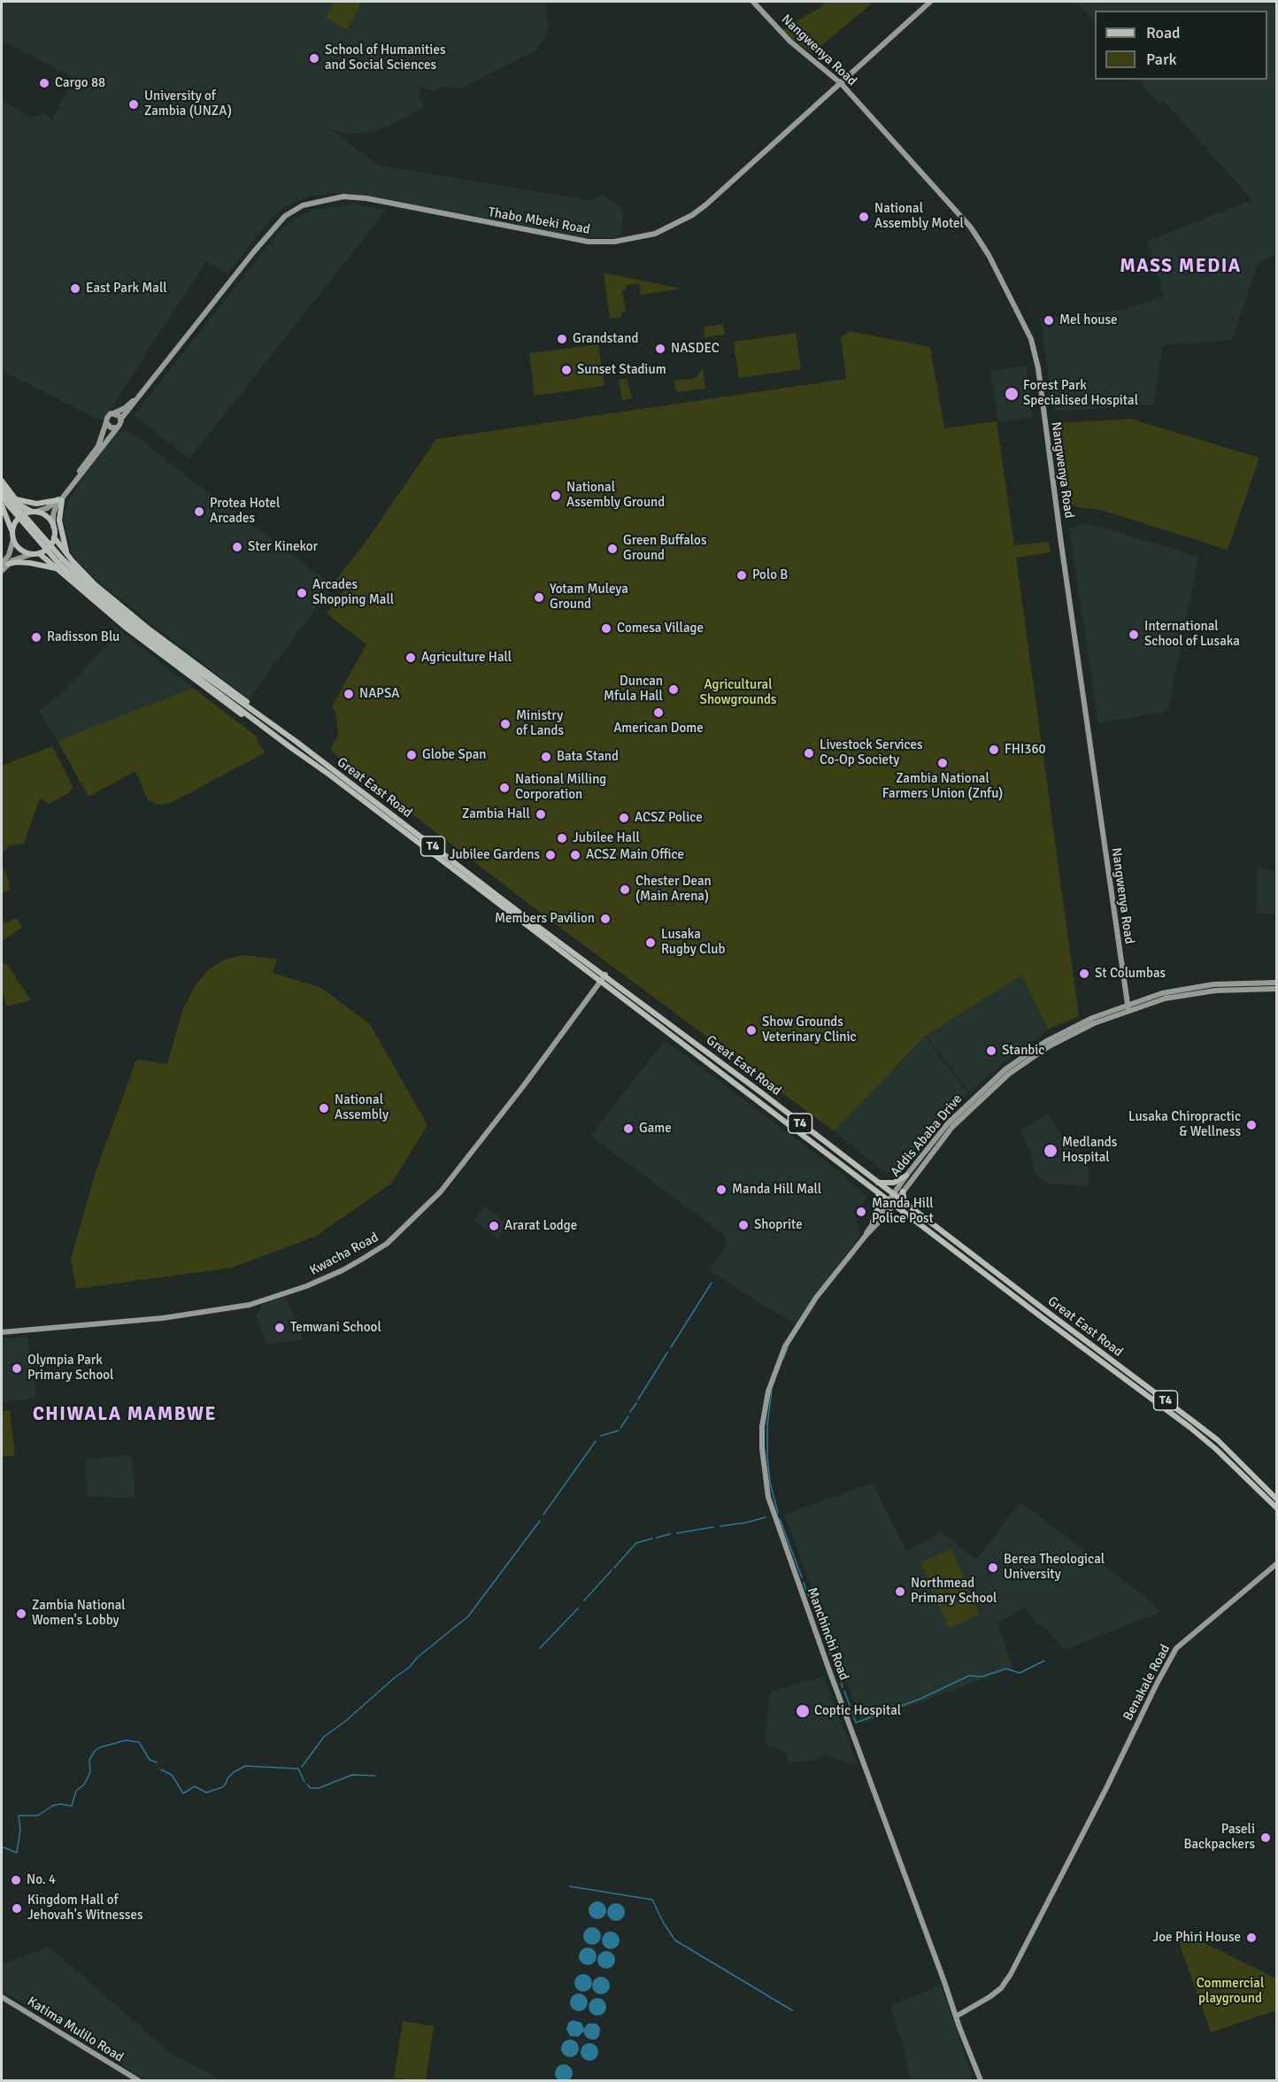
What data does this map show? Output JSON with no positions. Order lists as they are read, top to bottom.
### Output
{
  "streets": {
    "main road": [
      "Nangwenya Road",
      "Thabo Mbeki Road",
      "Great East Road",
      "T4",
      "Addis Ababa Drive",
      "Kwacha Road",
      "Manchinchi Road",
      "Benakale Road",
      "Katima Mulilo Road"
    ]
  },
  "crossings": [
    ["Nangwenya Road", "Thabo Mbeki Road"],
    ["Nangwenya Road", "Addis Ababa Drive"],
    ["Thabo Mbeki Road", "Great East Road"],
    ["Great East Road", "Addis Ababa Drive"],
    ["Great East Road", "Kwacha Road"],
    ["Great East Road", "Manchinchi Road"],
    ["Addis Ababa Drive", "Manchinchi Road"],
    ["Manchinchi Road", "Benakale Road"]
  ],
  "districts": ["MASS MEDIA", "CHIWALA MAMBWE"],
  "parks": ["Agricultural Showgrounds", "Commercial playground"],
  "places": [
    "School of Humanities and Social Sciences",
    "Cargo 88",
    "University of Zambia (UNZA)",
    "National Assembly Motel",
    "East Park Mall",
    "Mel house",
    "Grandstand",
    "NASDEC",
    "Sunset Stadium",
    "Forest Park Specialised Hospital",
    "National Assembly Ground",
    "Protea Hotel Arcades",
    "Ster Kinekor",
    "Green Buffalos Ground",
    "Polo B",
    "Arcades Shopping Mall",
    "Yotam Muleya Ground",
    "Comesa Village",
    "International School of Lusaka",
    "Radisson Blu",
    "Agriculture Hall",
    "Duncan Mfula Hall",
    "NAPSA",
    "American Dome",
    "Ministry of Lands",
    "FHI360",
    "Livestock Services Co-Op Society",
    "Globe Span",
    "Bata Stand",
    "Zambia National Farmers Union (Znfu)",
    "National Milling Corporation",
    "Zambia Hall",
    "ACSZ Police",
    "Jubilee Hall",
    "Jubilee Gardens",
    "ACSZ Main Office",
    "Chester Dean (Main Arena)",
    "Members Pavilion",
    "Lusaka Rugby Club",
    "St Columbas",
    "Show Grounds Veterinary Clinic",
    "Stanbic",
    "National Assembly",
    "Lusaka Chiropractic & Wellness",
    "Game",
    "Medlands Hospital",
    "Manda Hill Mall",
    "Manda Hill Police Post",
    "Shoprite",
    "Ararat Lodge",
    "Temwani School",
    "Olympia Park Primary School",
    "Berea Theological University",
    "Northmead Primary School",
    "Zambia National Women's Lobby",
    "Coptic Hospital",
    "Paseli Backpackers",
    "No. 4",
    "Kingdom Hall of Jehovah's Witnesses",
    "Joe Phiri House"
  ],
  "legend": ["Road", "Park"]
}
